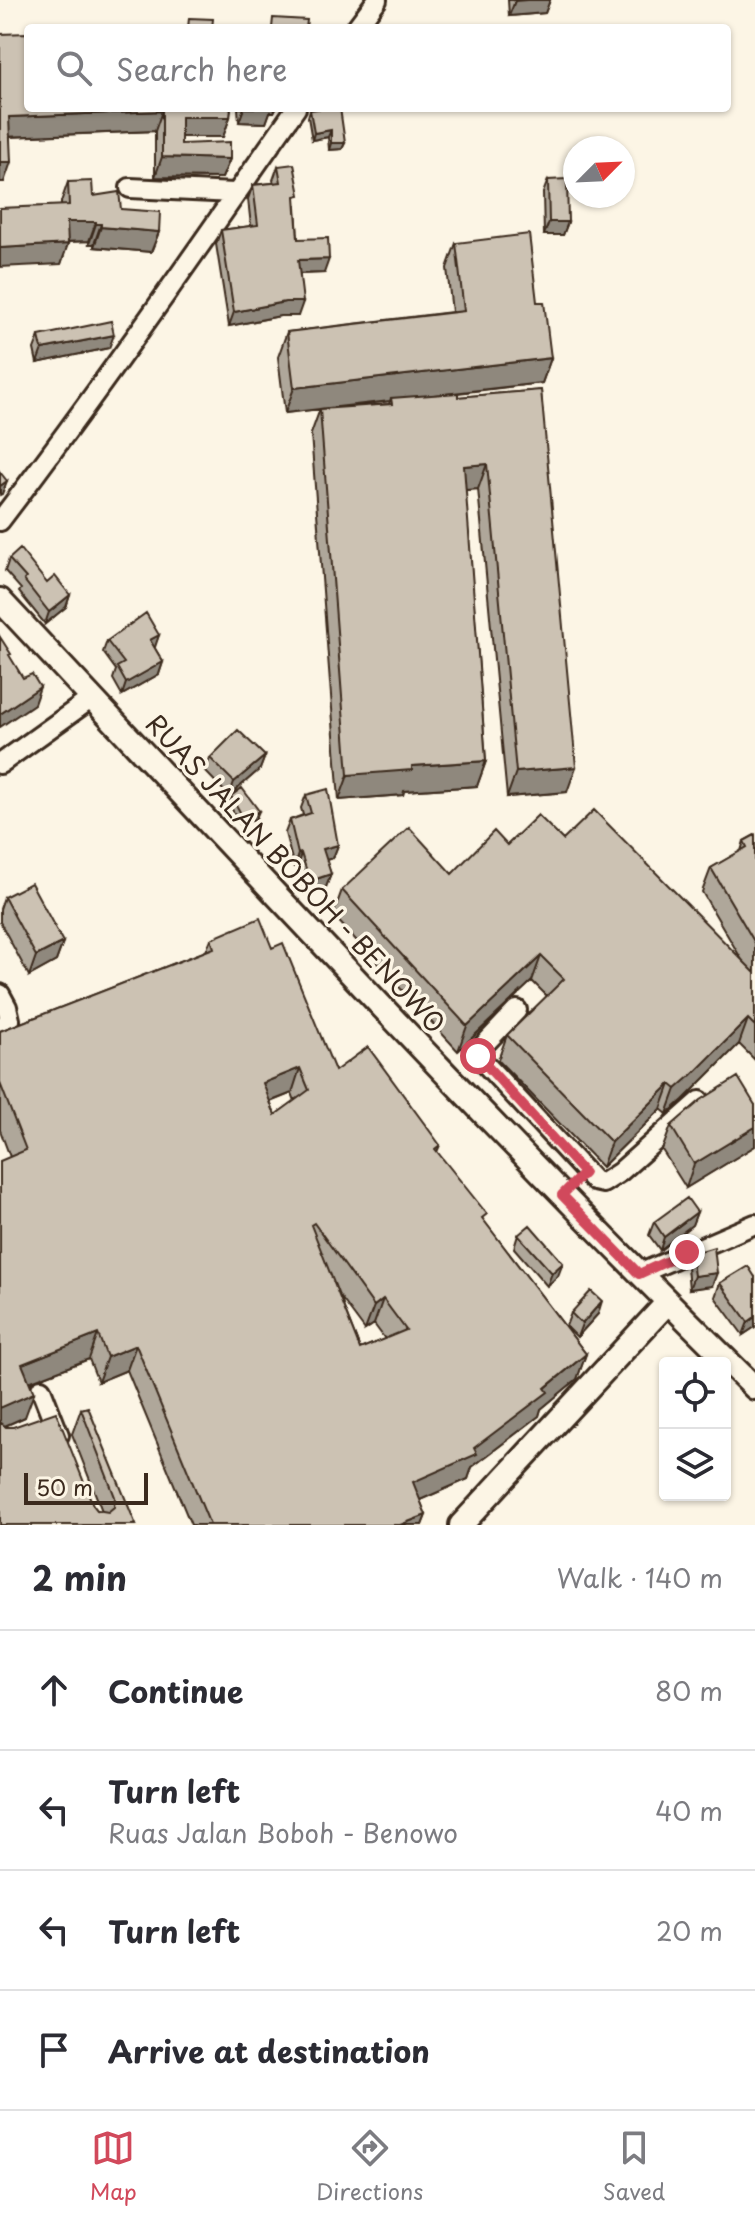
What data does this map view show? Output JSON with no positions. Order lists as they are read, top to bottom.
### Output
{
  "streets": {
    "main road": ["RUAS JALAN BOBOH - BENOWO"]
  },
  "scale_bar": "50 m",
  "north": "top right",
  "page": {
    "search": "Search here",
    "scale": "50 m",
    "heading": ["2 min", "Walk · 140 m"],
    "list": [
      ["Continue", "80 m"],
      ["Turn left", "Ruas Jalan Boboh - Benowo", "40 m"],
      ["Turn left", "20 m"],
      "Arrive at destination"
    ],
    "nav": ["Map", "Directions", "Saved"]
  }
}
